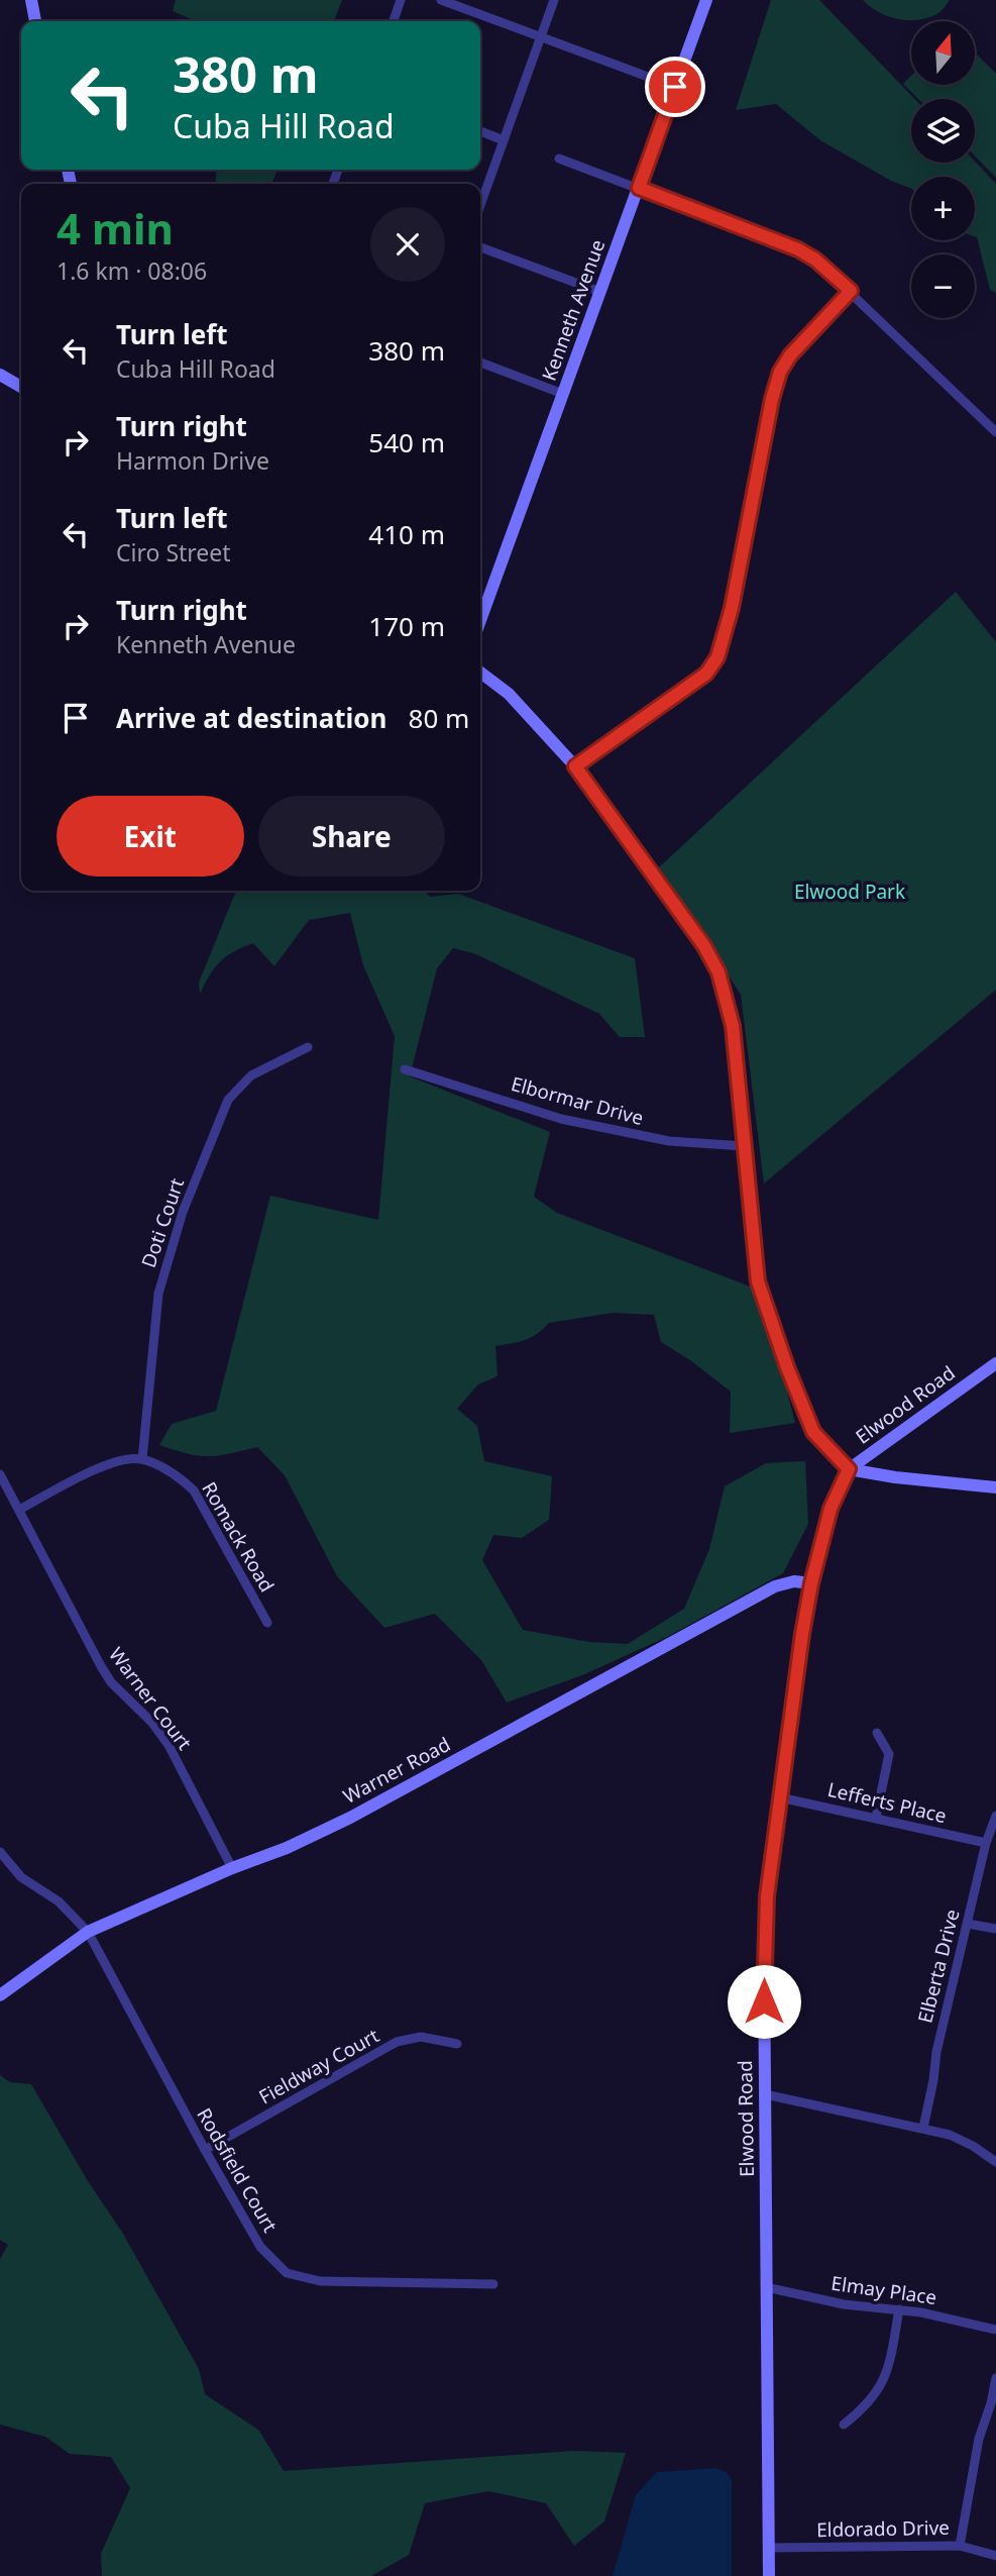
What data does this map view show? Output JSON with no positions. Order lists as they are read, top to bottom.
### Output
{
  "streets": {
    "main road": ["Kenneth Avenue", "Elwood Road", "Warner Road"],
    "street": [
      "Elbormar Drive",
      "Doti Court",
      "Romack Road",
      "Warner Court",
      "Lefferts Place",
      "Elberta Drive",
      "Fieldway Court",
      "Rodsfield Court",
      "Elmay Place",
      "Eldorado Drive"
    ]
  },
  "crossings": [
    ["Doti Court", "Romack Road"],
    ["Elwood Road", "Warner Road"],
    ["Elwood Road", "Lefferts Place"],
    ["Elwood Road", "Elmay Place"],
    ["Elwood Road", "Eldorado Drive"],
    ["Warner Court", "Warner Road"],
    ["Warner Road", "Rodsfield Court"],
    ["Lefferts Place", "Elberta Drive"],
    ["Fieldway Court", "Rodsfield Court"]
  ],
  "parks": ["Elwood Park"],
  "north": "top",
  "page": {
    "map_buttons": ["+", "−"],
    "turn": ["380 m", "Cuba Hill Road"],
    "heading": ["4 min", "1.6 km · 08:06"],
    "list": [
      {
        "name": "Turn left",
        "note": "Cuba Hill Road",
        "value": "380 m"
      },
      {
        "name": "Turn right",
        "note": "Harmon Drive",
        "value": "540 m"
      },
      {
        "name": "Turn left",
        "note": "Ciro Street",
        "value": "410 m"
      },
      {
        "name": "Turn right",
        "note": "Kenneth Avenue",
        "value": "170 m"
      },
      {
        "name": "Arrive at destination",
        "value": "80 m"
      }
    ],
    "buttons": ["Exit", "Share"]
  }
}
